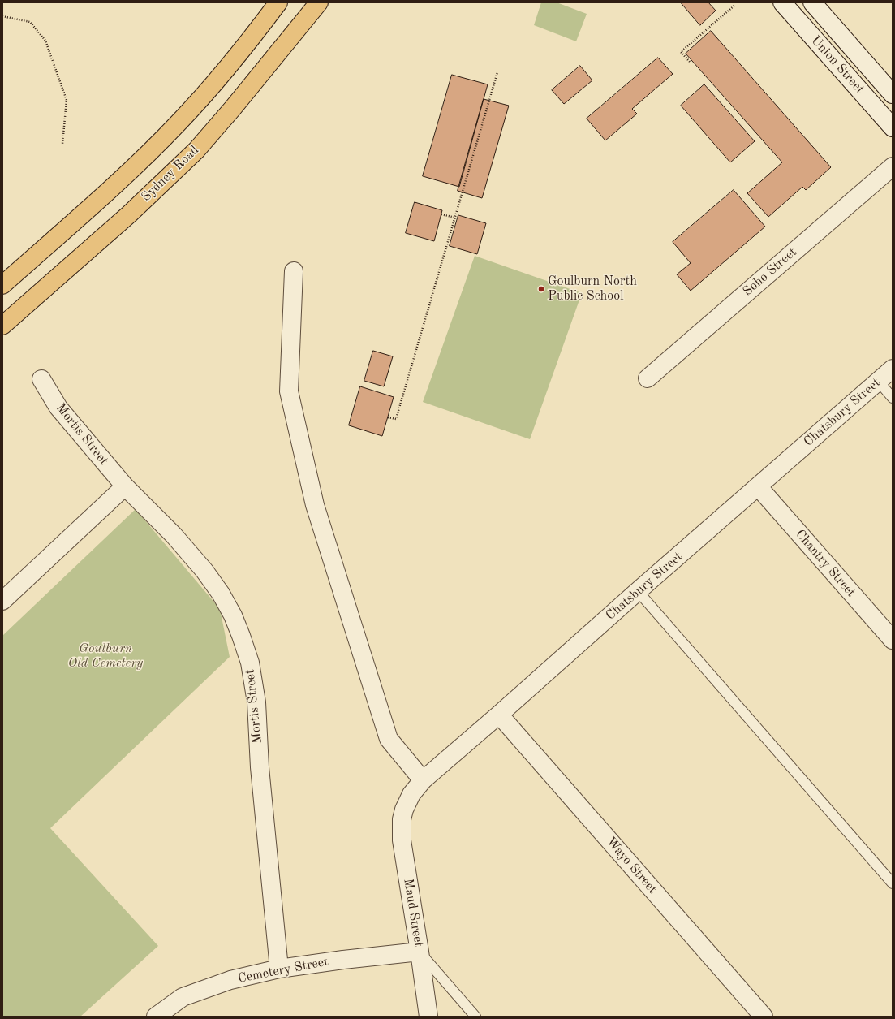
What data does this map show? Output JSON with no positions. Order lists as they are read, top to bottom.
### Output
{
  "streets": {
    "main road": ["Sydney Road"],
    "street": [
      "Union Street",
      "Soho Street",
      "Chatsbury Street",
      "Mortis Street",
      "Chantry Street",
      "Wayo Street",
      "Maud Street",
      "Cemetery Street"
    ]
  },
  "crossings": [
    ["Chatsbury Street", "Chantry Street"],
    ["Chatsbury Street", "Wayo Street"],
    ["Chatsbury Street", "Maud Street"],
    ["Mortis Street", "Cemetery Street"],
    ["Maud Street", "Cemetery Street"]
  ],
  "parks": ["Goulburn Old Cemetery"],
  "places": ["Goulburn North Public School"]
}
